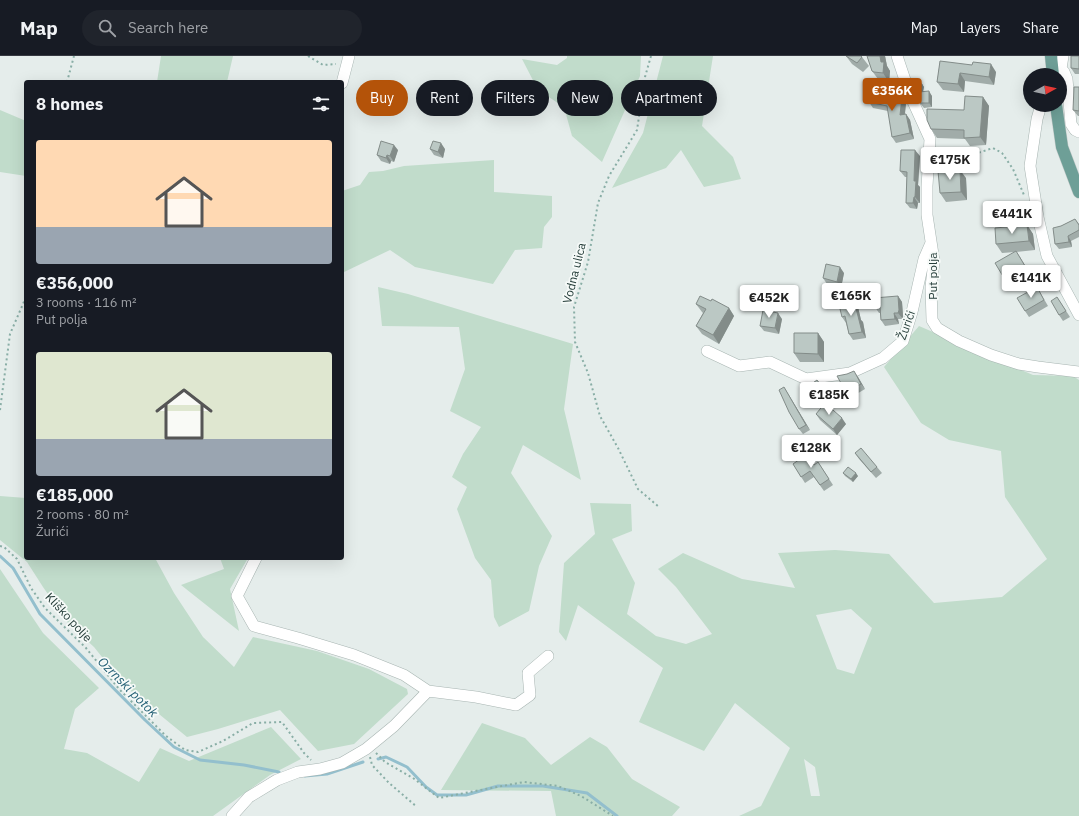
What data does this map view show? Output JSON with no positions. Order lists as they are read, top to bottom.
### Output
{
  "streets": {
    "street": ["Put polja", "Žurići"],
    "path": ["Vodna ulica", "Kliško polje"]
  },
  "crossings": [
    ["Put polja", "Žurići"]
  ],
  "water": ["Ozrnski potok"],
  "north": "right",
  "page": {
    "header": "Map",
    "search": "Search here",
    "nav": ["Map", "Layers", "Share"],
    "price": [
      "€356K",
      "€175K",
      "€441K",
      "€141K",
      "€165K",
      "€452K",
      "€185K",
      "€128K"
    ],
    "chip": [
      "Buy",
      "Rent",
      "Filters",
      "New",
      "Apartment"
    ],
    "heading": "8 homes",
    "list": [
      {
        "name": "€356,000",
        "note": "3 rooms · 116 m² · Put polja"
      },
      {
        "name": "€185,000",
        "note": "2 rooms · 80 m² · Žurići"
      }
    ]
  }
}
